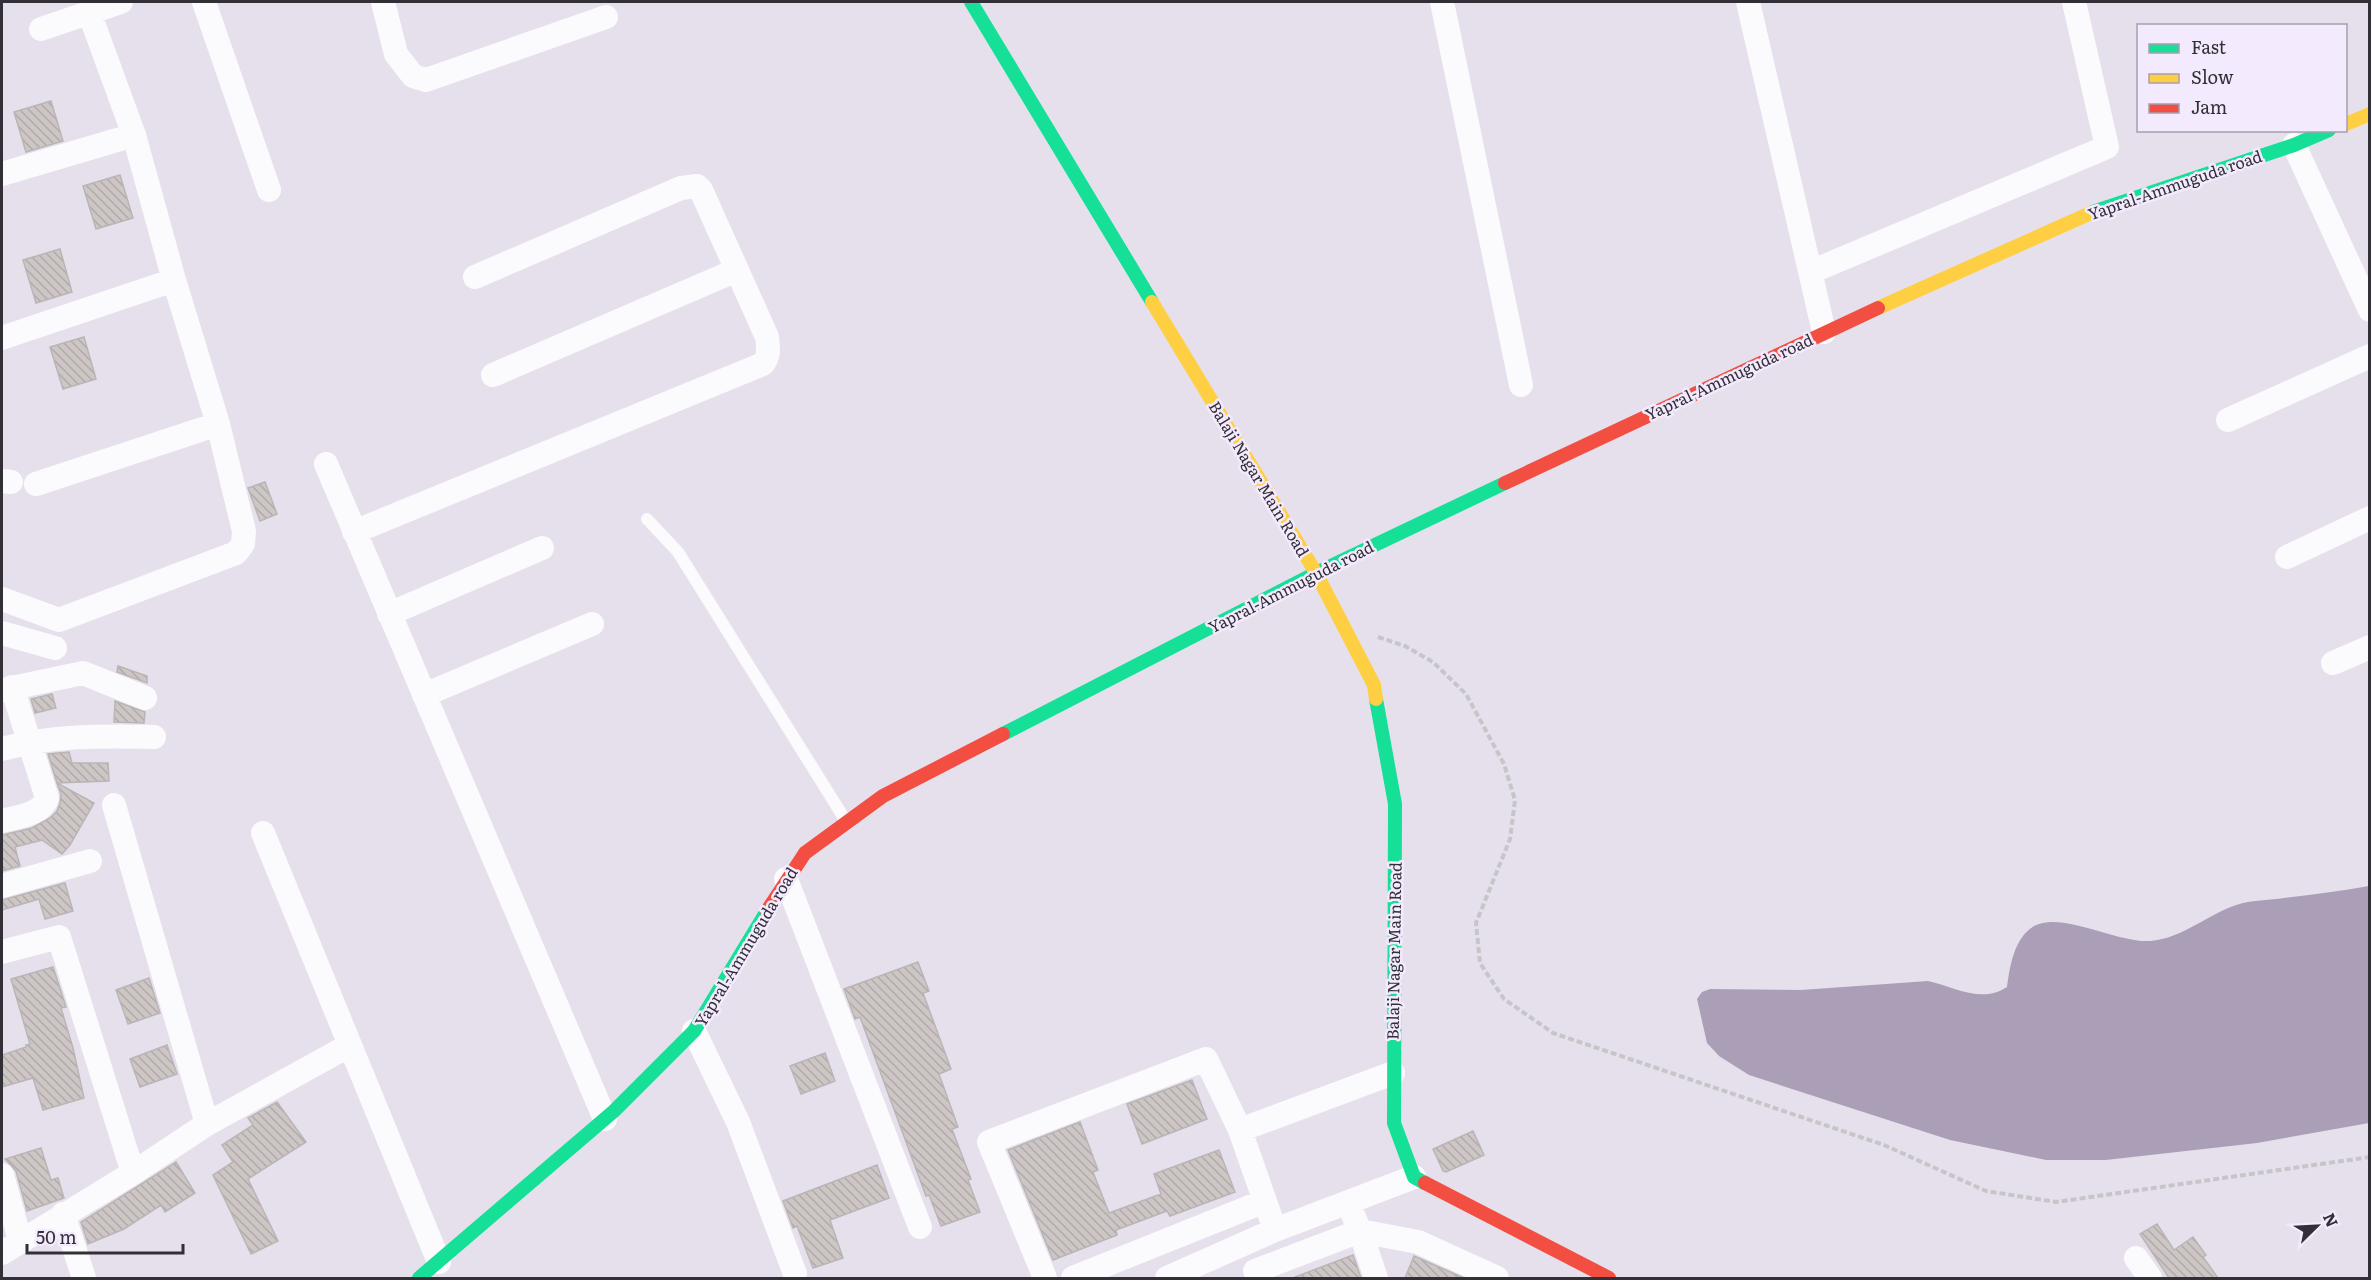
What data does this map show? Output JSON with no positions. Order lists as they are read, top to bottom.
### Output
{
  "streets": {
    "main road": ["Yapral-Ammuguda road", "Balaji Nagar Main Road"]
  },
  "crossings": [
    ["Yapral-Ammuguda road", "Balaji Nagar Main Road"]
  ],
  "legend": ["Fast", "Slow", "Jam"],
  "scale_bar": "50 m",
  "north": "top right"
}
